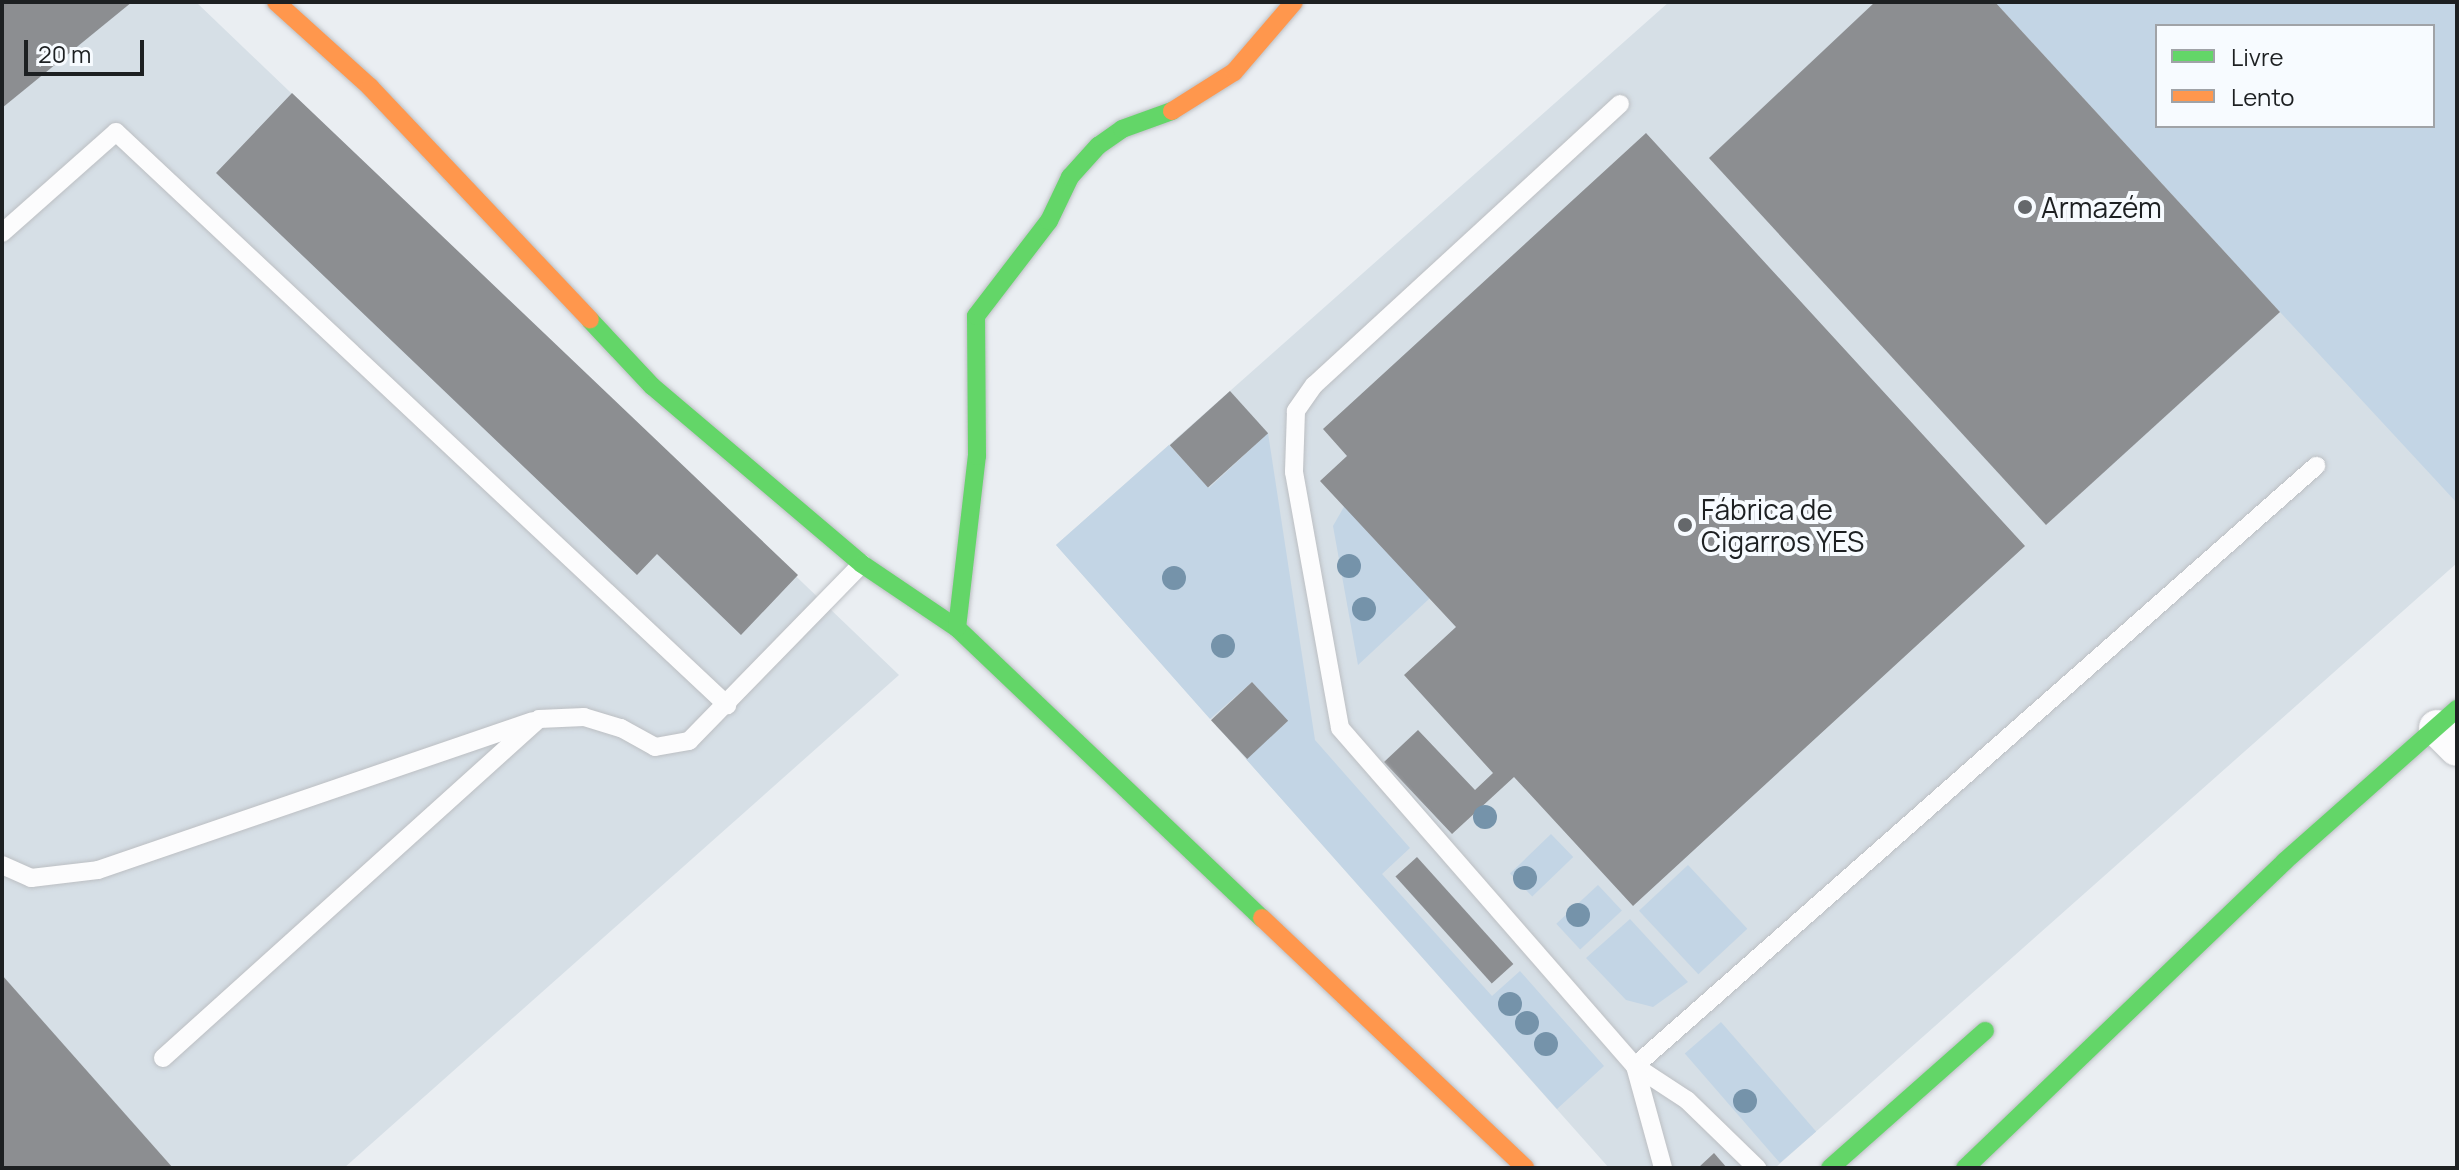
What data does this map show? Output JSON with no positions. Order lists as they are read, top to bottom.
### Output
{
  "places": ["Armazém", "Fábrica de Cigarros YES"],
  "legend": ["Livre", "Lento"],
  "scale_bar": "20 m"
}
